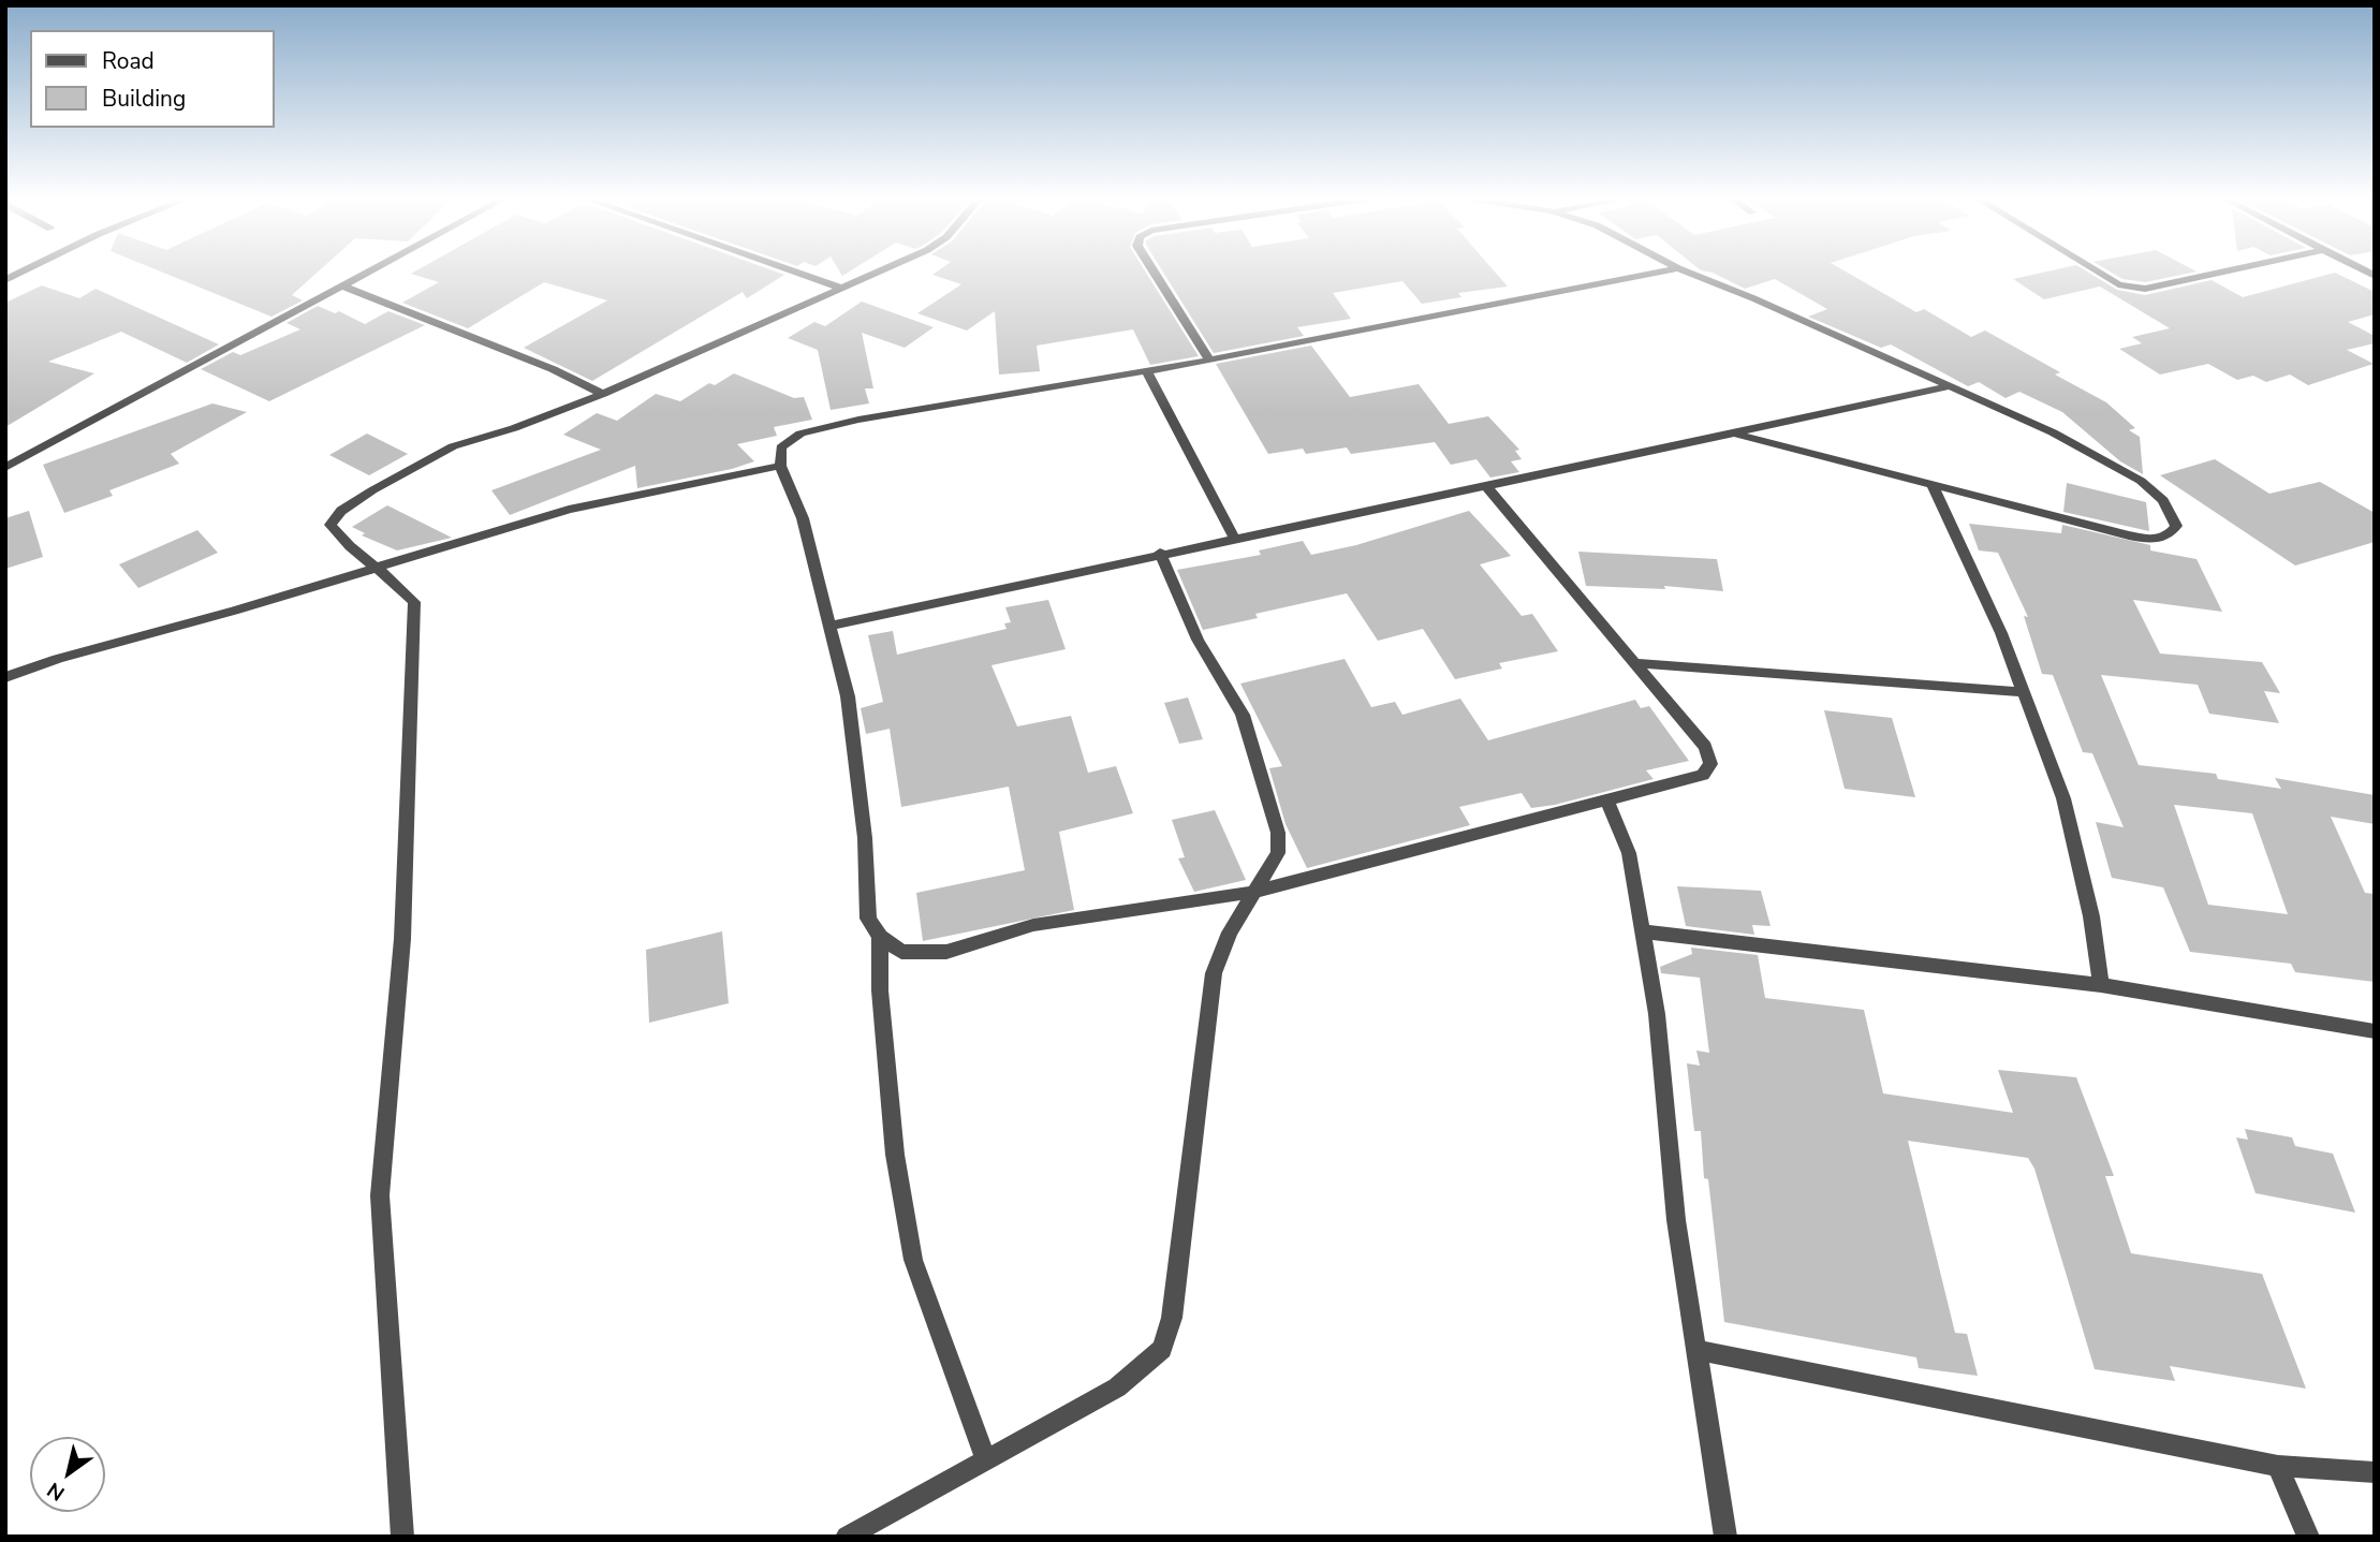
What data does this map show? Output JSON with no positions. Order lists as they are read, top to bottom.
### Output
{
  "legend": ["Road", "Building"],
  "north": "bottom left"
}
